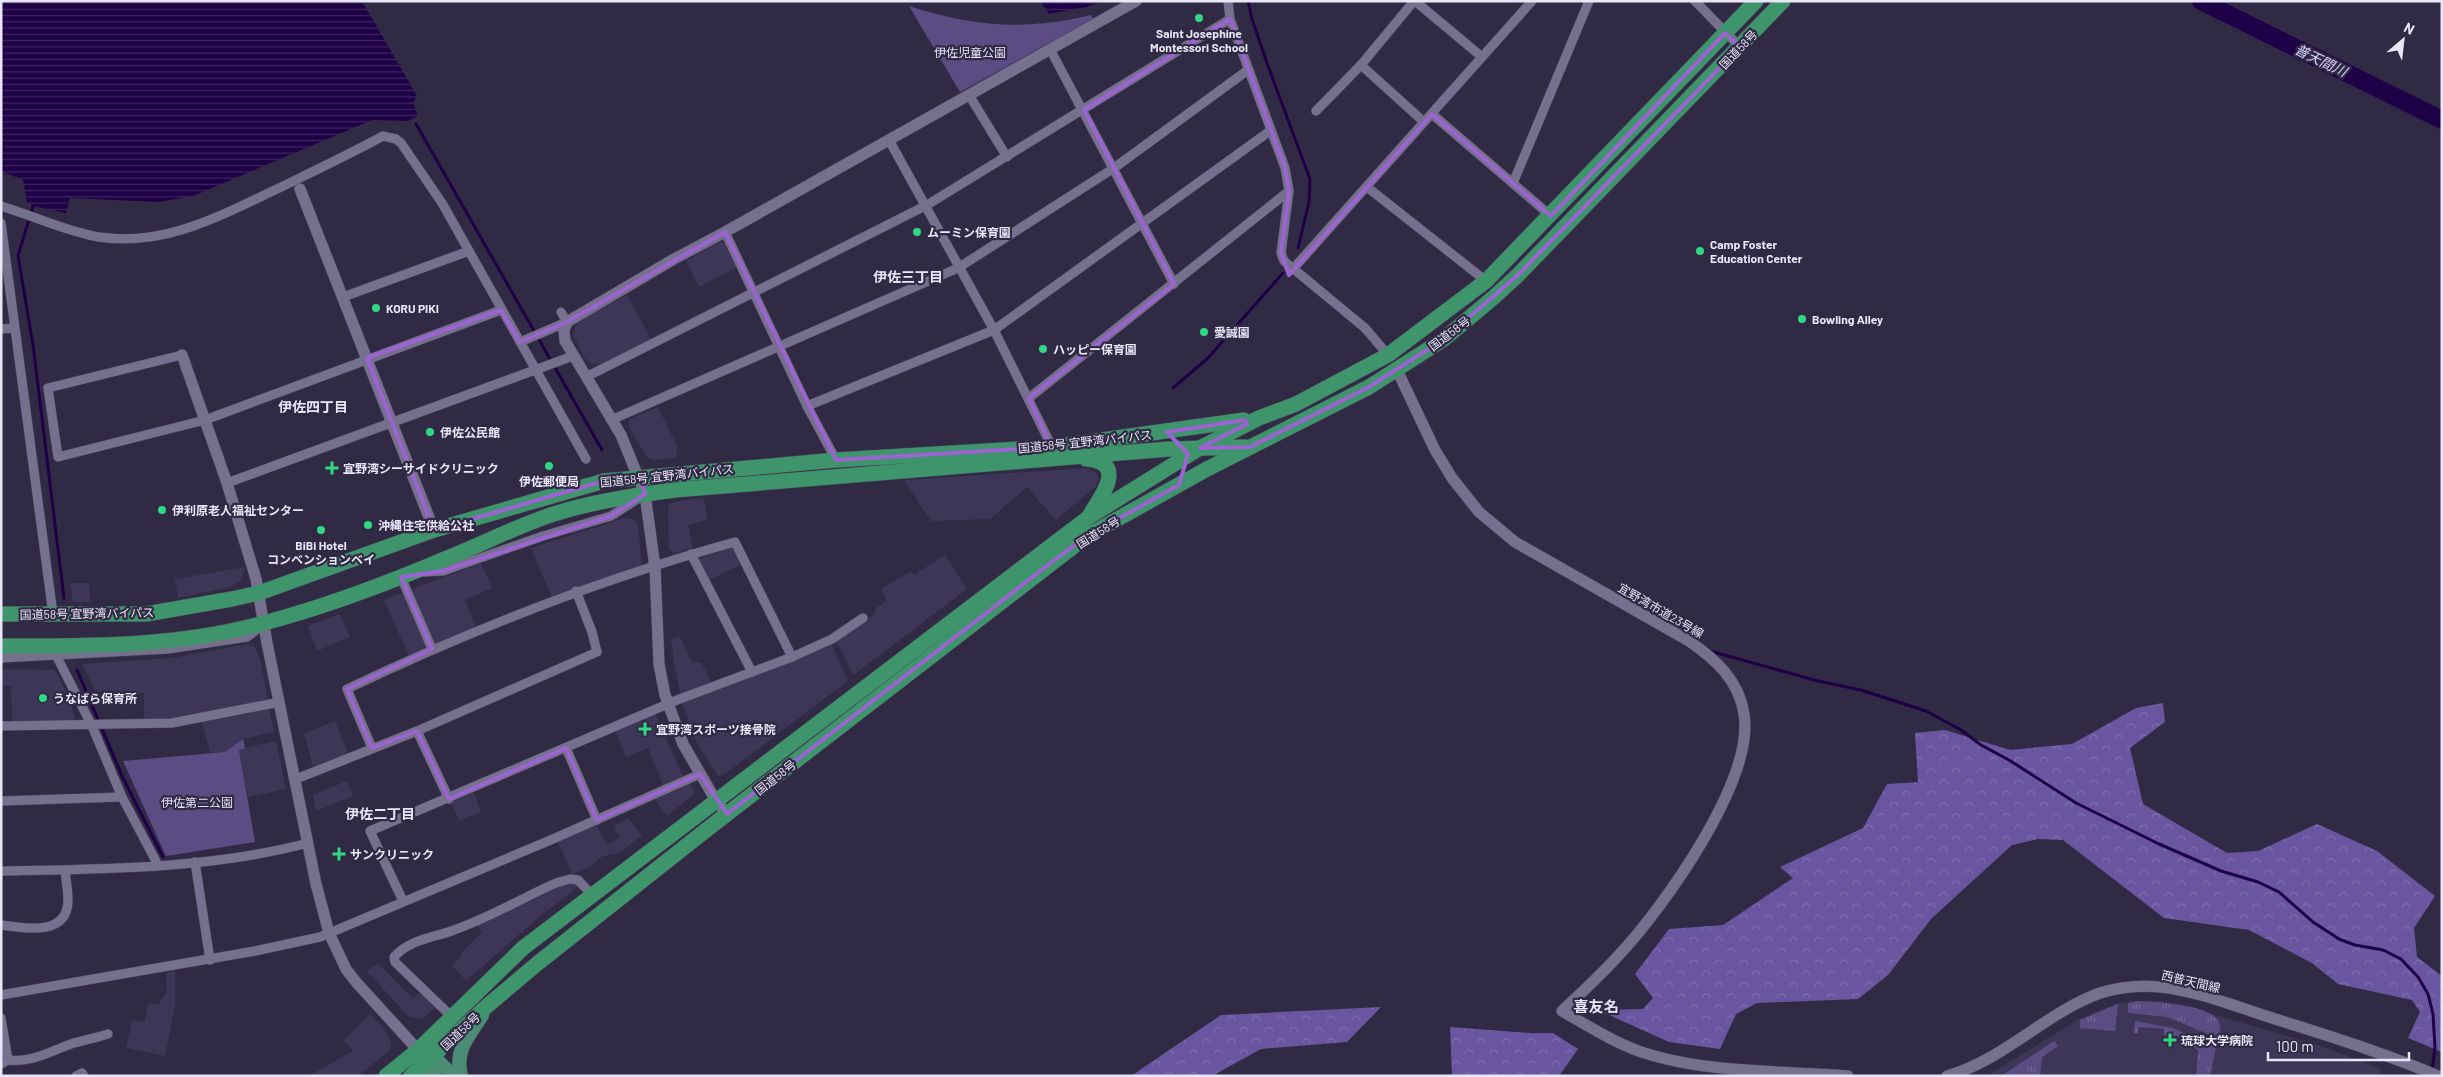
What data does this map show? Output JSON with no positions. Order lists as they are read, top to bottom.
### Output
{
  "streets": {
    "highway": ["国道58号", "国道58号 宜野湾バイパス"],
    "street": ["宜野湾市道23号線", "西普天間線"]
  },
  "crossings": [
    ["国道58号", "国道58号 宜野湾バイパス"],
    ["国道58号", "宜野湾市道23号線"]
  ],
  "districts": [
    "伊佐三丁目",
    "伊佐四丁目",
    "伊佐二丁目",
    "喜友名"
  ],
  "water": ["普天間川"],
  "parks": ["伊佐児童公園", "伊佐第二公園"],
  "places": {
    "other": [
      "Saint Josephine Montessori School",
      "ムーミン保育園",
      "Camp Foster Education Center",
      "KORU PIKI",
      "Bowling Alley",
      "愛誠園",
      "ハッピー保育園",
      "伊佐公民館",
      "伊佐郵便局",
      "伊利原老人福祉センター",
      "沖縄住宅供給公社",
      "BiBi Hotel コンベンションベイ",
      "うなばら保育所"
    ],
    "health": [
      "宜野湾シーサイドクリニック",
      "宜野湾スポーツ接骨院",
      "サンクリニック",
      "琉球大学病院"
    ]
  },
  "scale_bar": "100 m",
  "north": "top right"
}
